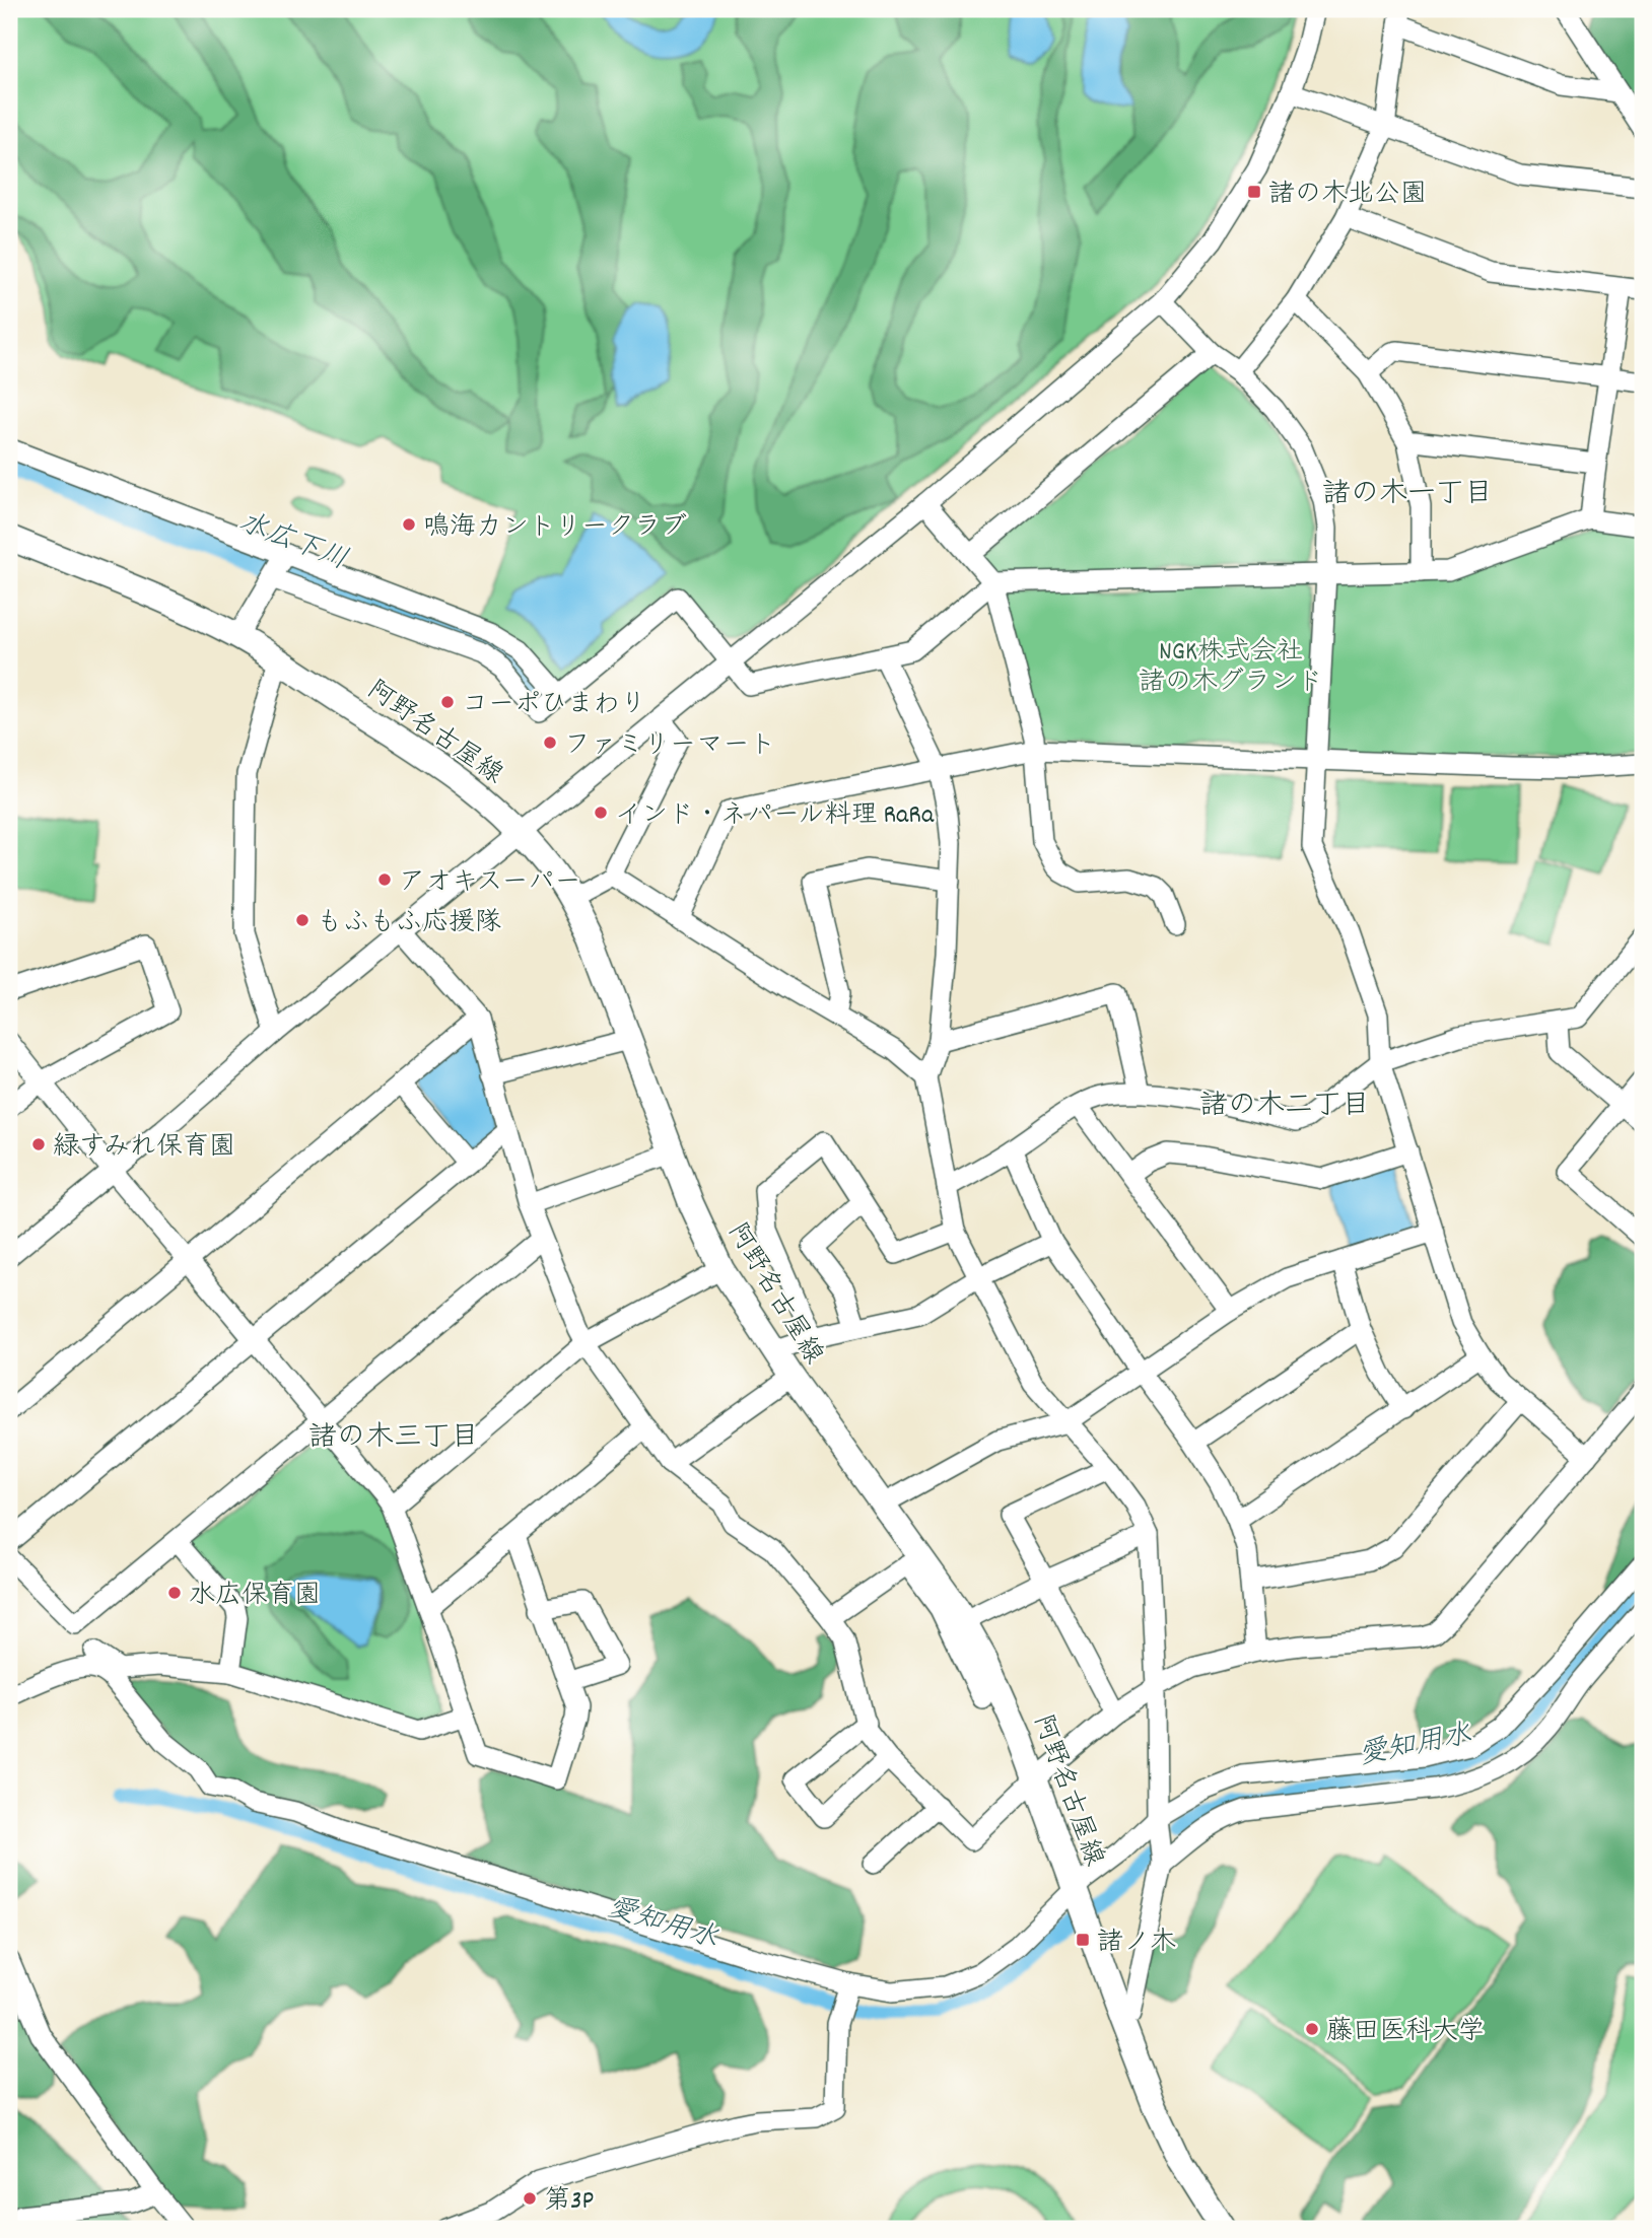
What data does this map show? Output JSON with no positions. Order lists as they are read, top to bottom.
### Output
{
  "streets": {
    "main road": ["阿野名古屋線"]
  },
  "districts": ["諸の木一丁目", "諸の木二丁目", "諸の木三丁目"],
  "water": ["水広下川", "愛知用水"],
  "parks": ["NGK株式会社 諸の木グランド"],
  "places": {
    "transit": ["諸の木北公園", "諸ノ木"],
    "other": [
      "鳴海カントリークラブ",
      "コーポひまわり",
      "ファミリーマート",
      "インド・ネパール料理 RaRa",
      "アオキスーパー",
      "もふもふ応援隊",
      "緑すみれ保育園",
      "水広保育園",
      "藤田医科大学",
      "第3P"
    ]
  }
}
